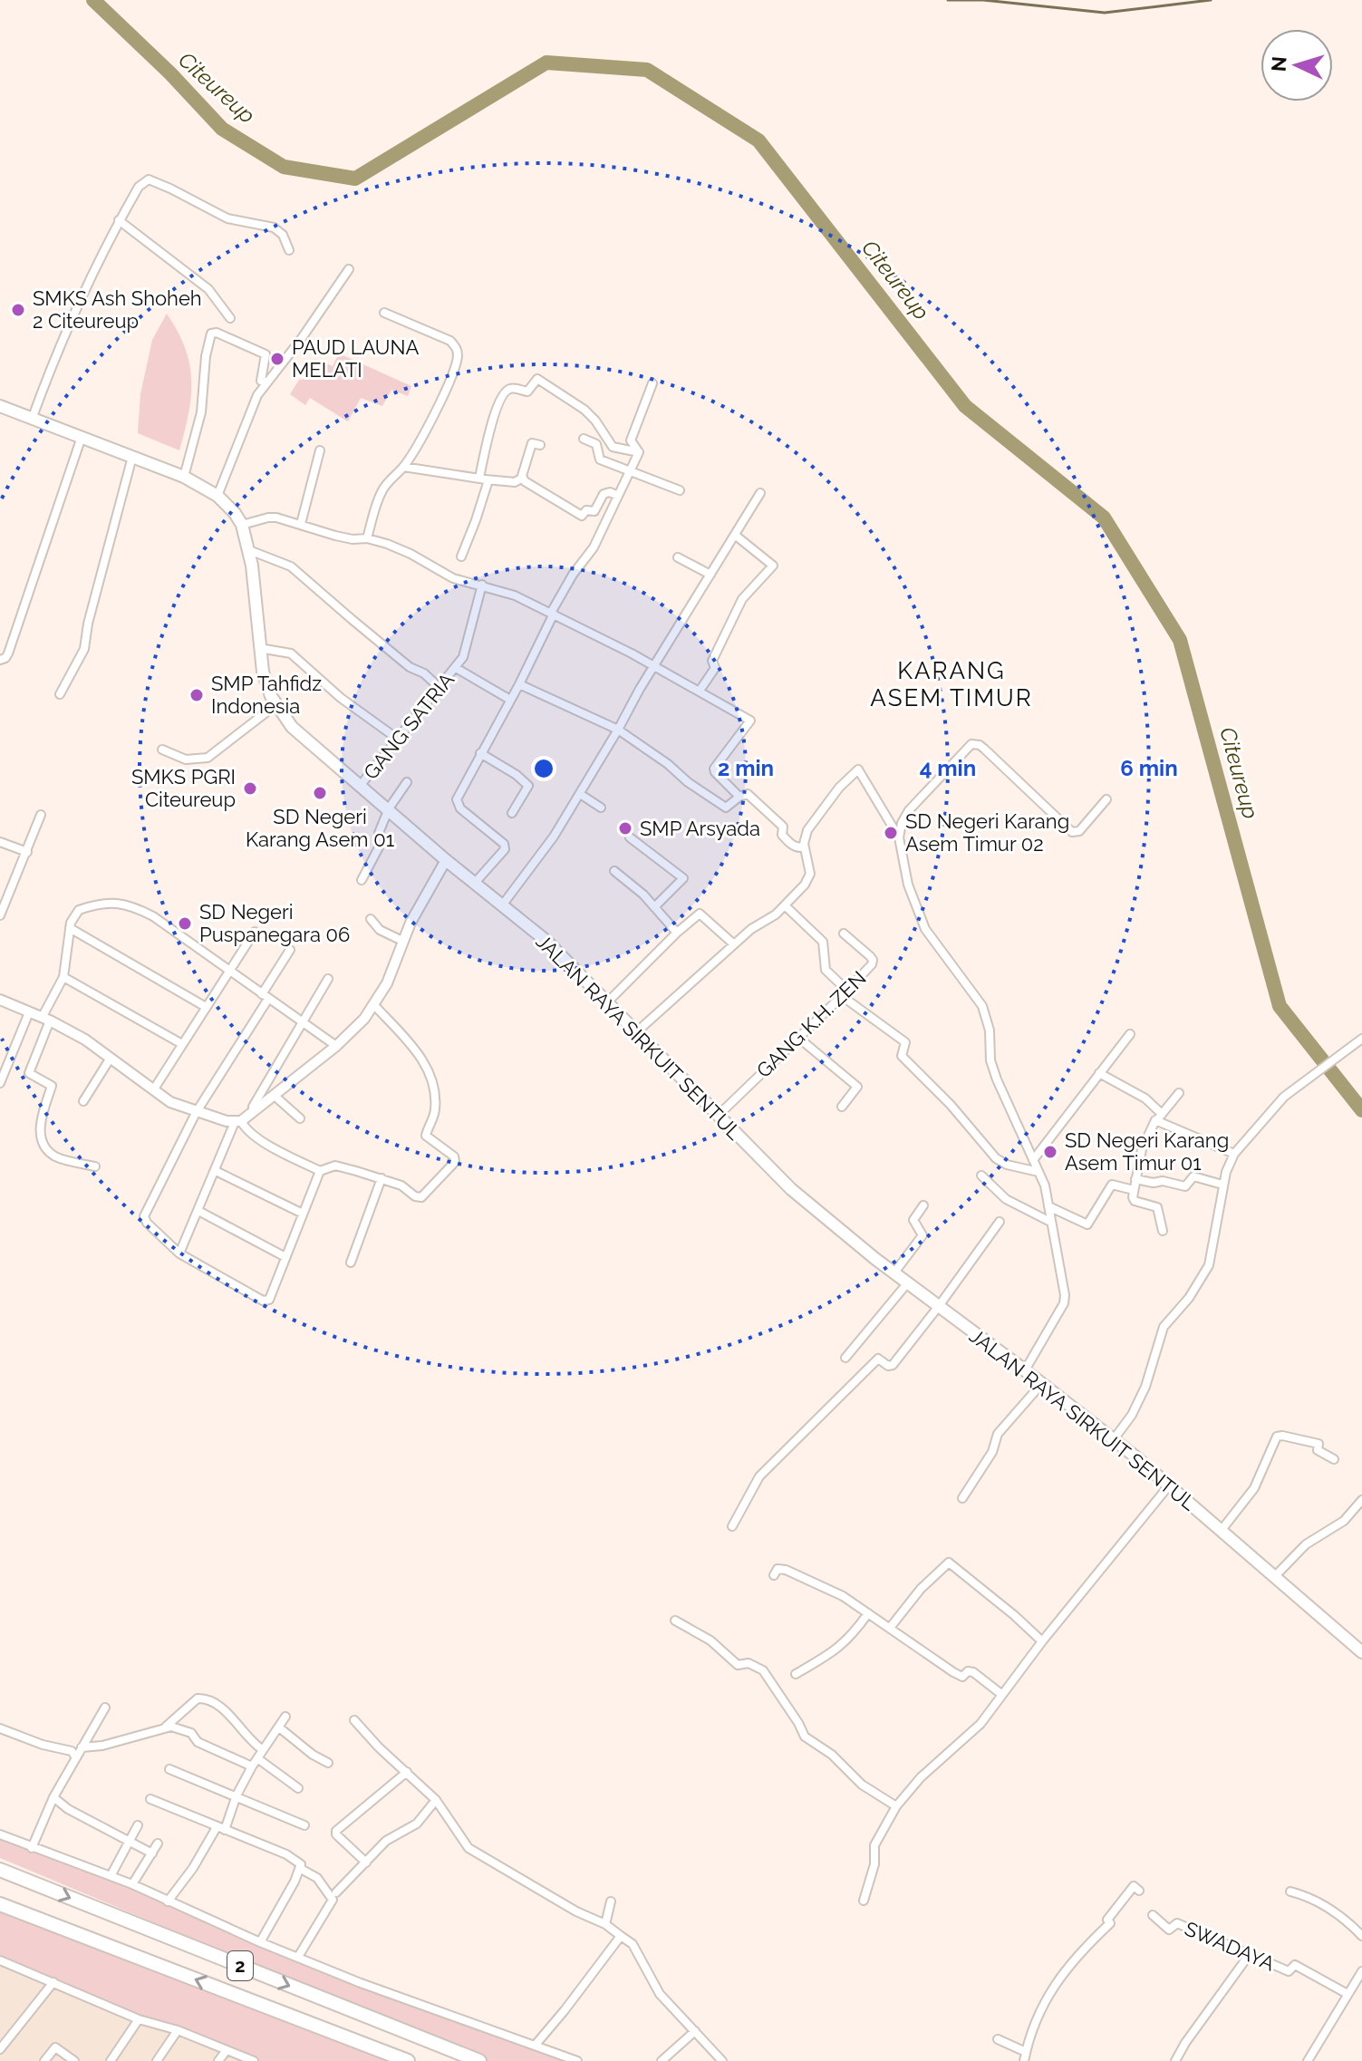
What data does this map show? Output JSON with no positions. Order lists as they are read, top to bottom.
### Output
{
  "streets": {
    "highway": ["2"],
    "main road": ["JALAN RAYA SIRKUIT SENTUL"],
    "street": ["GANG SATRIA", "GANG K.H. ZEN", "SWADAYA"]
  },
  "crossings": [
    ["GANG SATRIA", "JALAN RAYA SIRKUIT SENTUL"],
    ["GANG K.H. ZEN", "JALAN RAYA SIRKUIT SENTUL"]
  ],
  "districts": ["KARANG ASEM TIMUR"],
  "water": ["Citeureup"],
  "places": [
    "SMKS Ash Shoheh 2 Citeureup",
    "PAUD LAUNA MELATI",
    "SMP Tahfidz Indonesia",
    "SMKS PGRI Citeureup",
    "SD Negeri Karang Asem 01",
    "SMP Arsyada",
    "SD Negeri Karang Asem Timur 02",
    "SD Negeri Puspanegara 06",
    "SD Negeri Karang Asem Timur 01"
  ],
  "north": "left",
  "rings": ["2 min", "4 min", "6 min"]
}
